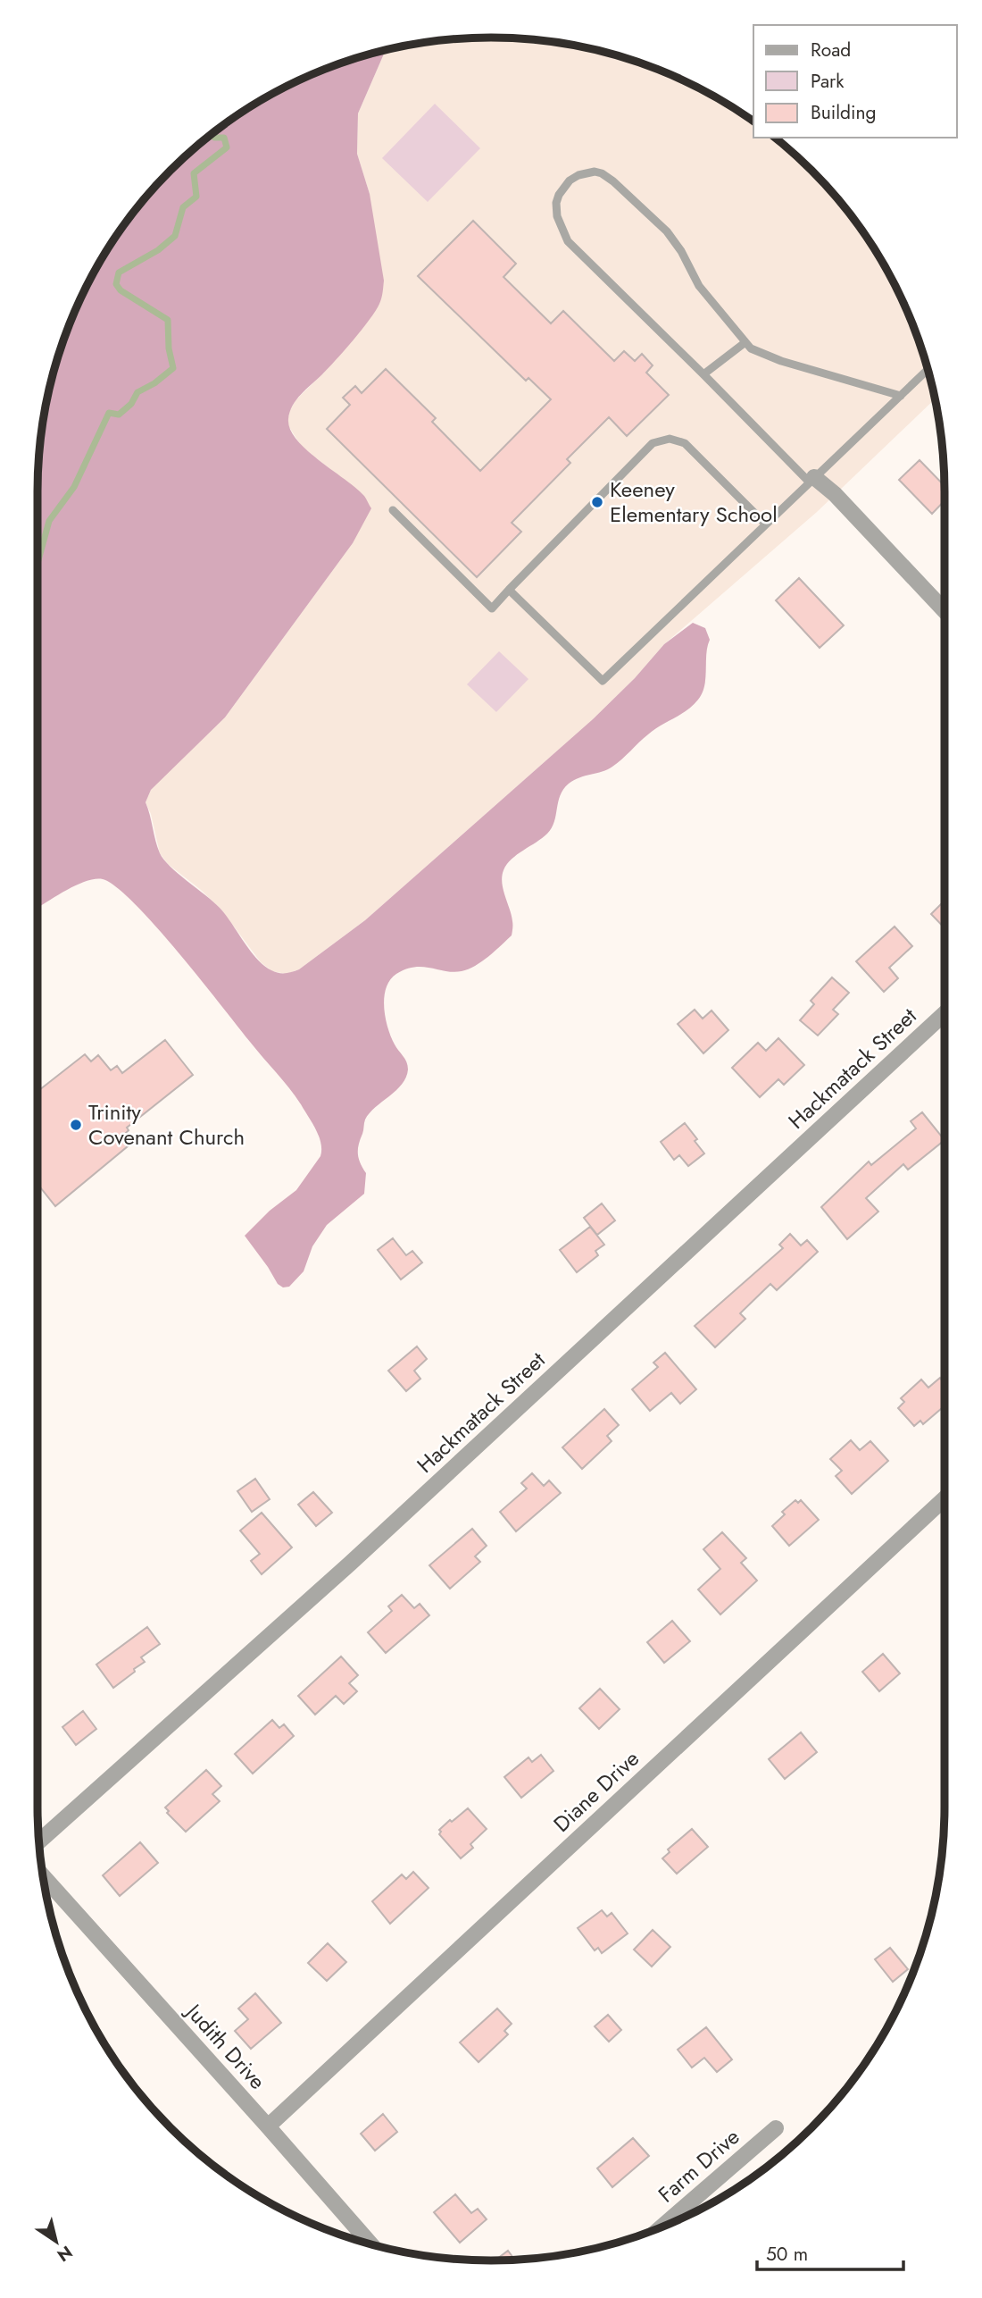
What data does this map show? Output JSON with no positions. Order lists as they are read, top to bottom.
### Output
{
  "streets": {
    "street": [
      "Hackmatack Street",
      "Diane Drive",
      "Judith Drive",
      "Farm Drive"
    ]
  },
  "crossings": [
    ["Diane Drive", "Judith Drive"]
  ],
  "places": ["Keeney Elementary School", "Trinity Covenant Church"],
  "legend": ["Road", "Park", "Building"],
  "scale_bar": "50 m",
  "north": "bottom right"
}
